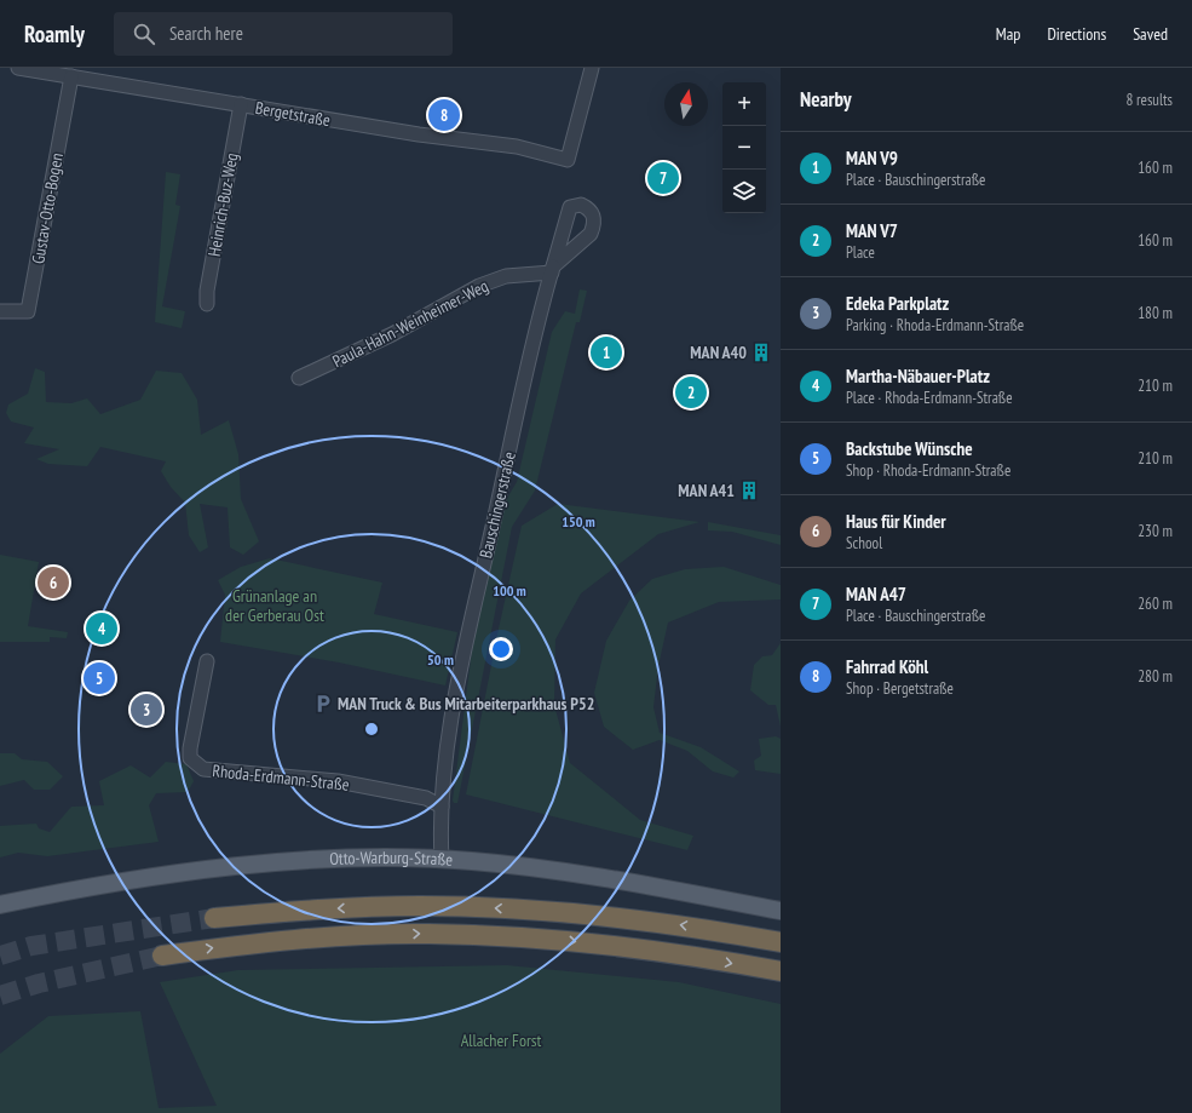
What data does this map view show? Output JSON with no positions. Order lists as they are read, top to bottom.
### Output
{
  "streets": {
    "main road": ["Otto-Warburg-Straße"],
    "street": [
      "Bergetstraße",
      "Heinrich-Buz-Weg",
      "Gustav-Otto-Bogen",
      "Paula-Hahn-Weinheimer-Weg",
      "Bauschingerstraße",
      "Rhoda-Erdmann-Straße"
    ]
  },
  "crossings": [
    ["Bergetstraße", "Heinrich-Buz-Weg"],
    ["Bergetstraße", "Gustav-Otto-Bogen"],
    ["Paula-Hahn-Weinheimer-Weg", "Bauschingerstraße"],
    ["Bauschingerstraße", "Rhoda-Erdmann-Straße"],
    ["Bauschingerstraße", "Otto-Warburg-Straße"]
  ],
  "parks": ["Grünanlage an der Gerberau Ost", "Allacher Forst"],
  "places": {
    "building": ["MAN A40", "MAN A41"],
    "parking": ["MAN Truck & Bus Mitarbeiterparkhaus P52"]
  },
  "north": "top",
  "page": {
    "header": "Roamly",
    "search": "Search here",
    "nav": ["Map", "Directions", "Saved"],
    "heading": ["Nearby", "8 results"],
    "map_buttons": ["+", "−"],
    "pins": [
      "8",
      "7",
      "1",
      "2",
      "6",
      "4",
      "5",
      "3"
    ],
    "list": [
      {
        "mark": "1",
        "name": "MAN V9",
        "note": "Place · Bauschingerstraße",
        "value": "160 m"
      },
      {
        "mark": "2",
        "name": "MAN V7",
        "note": "Place",
        "value": "160 m"
      },
      {
        "mark": "3",
        "name": "Edeka Parkplatz",
        "note": "Parking · Rhoda-Erdmann-Straße",
        "value": "180 m"
      },
      {
        "mark": "4",
        "name": "Martha-Näbauer-Platz",
        "note": "Place · Rhoda-Erdmann-Straße",
        "value": "210 m"
      },
      {
        "mark": "5",
        "name": "Backstube Wünsche",
        "note": "Shop · Rhoda-Erdmann-Straße",
        "value": "210 m"
      },
      {
        "mark": "6",
        "name": "Haus für Kinder",
        "note": "School",
        "value": "230 m"
      },
      {
        "mark": "7",
        "name": "MAN A47",
        "note": "Place · Bauschingerstraße",
        "value": "260 m"
      },
      {
        "mark": "8",
        "name": "Fahrrad Köhl",
        "note": "Shop · Bergetstraße",
        "value": "280 m"
      }
    ]
  },
  "rings": ["150 m", "100 m", "50 m"]
}
